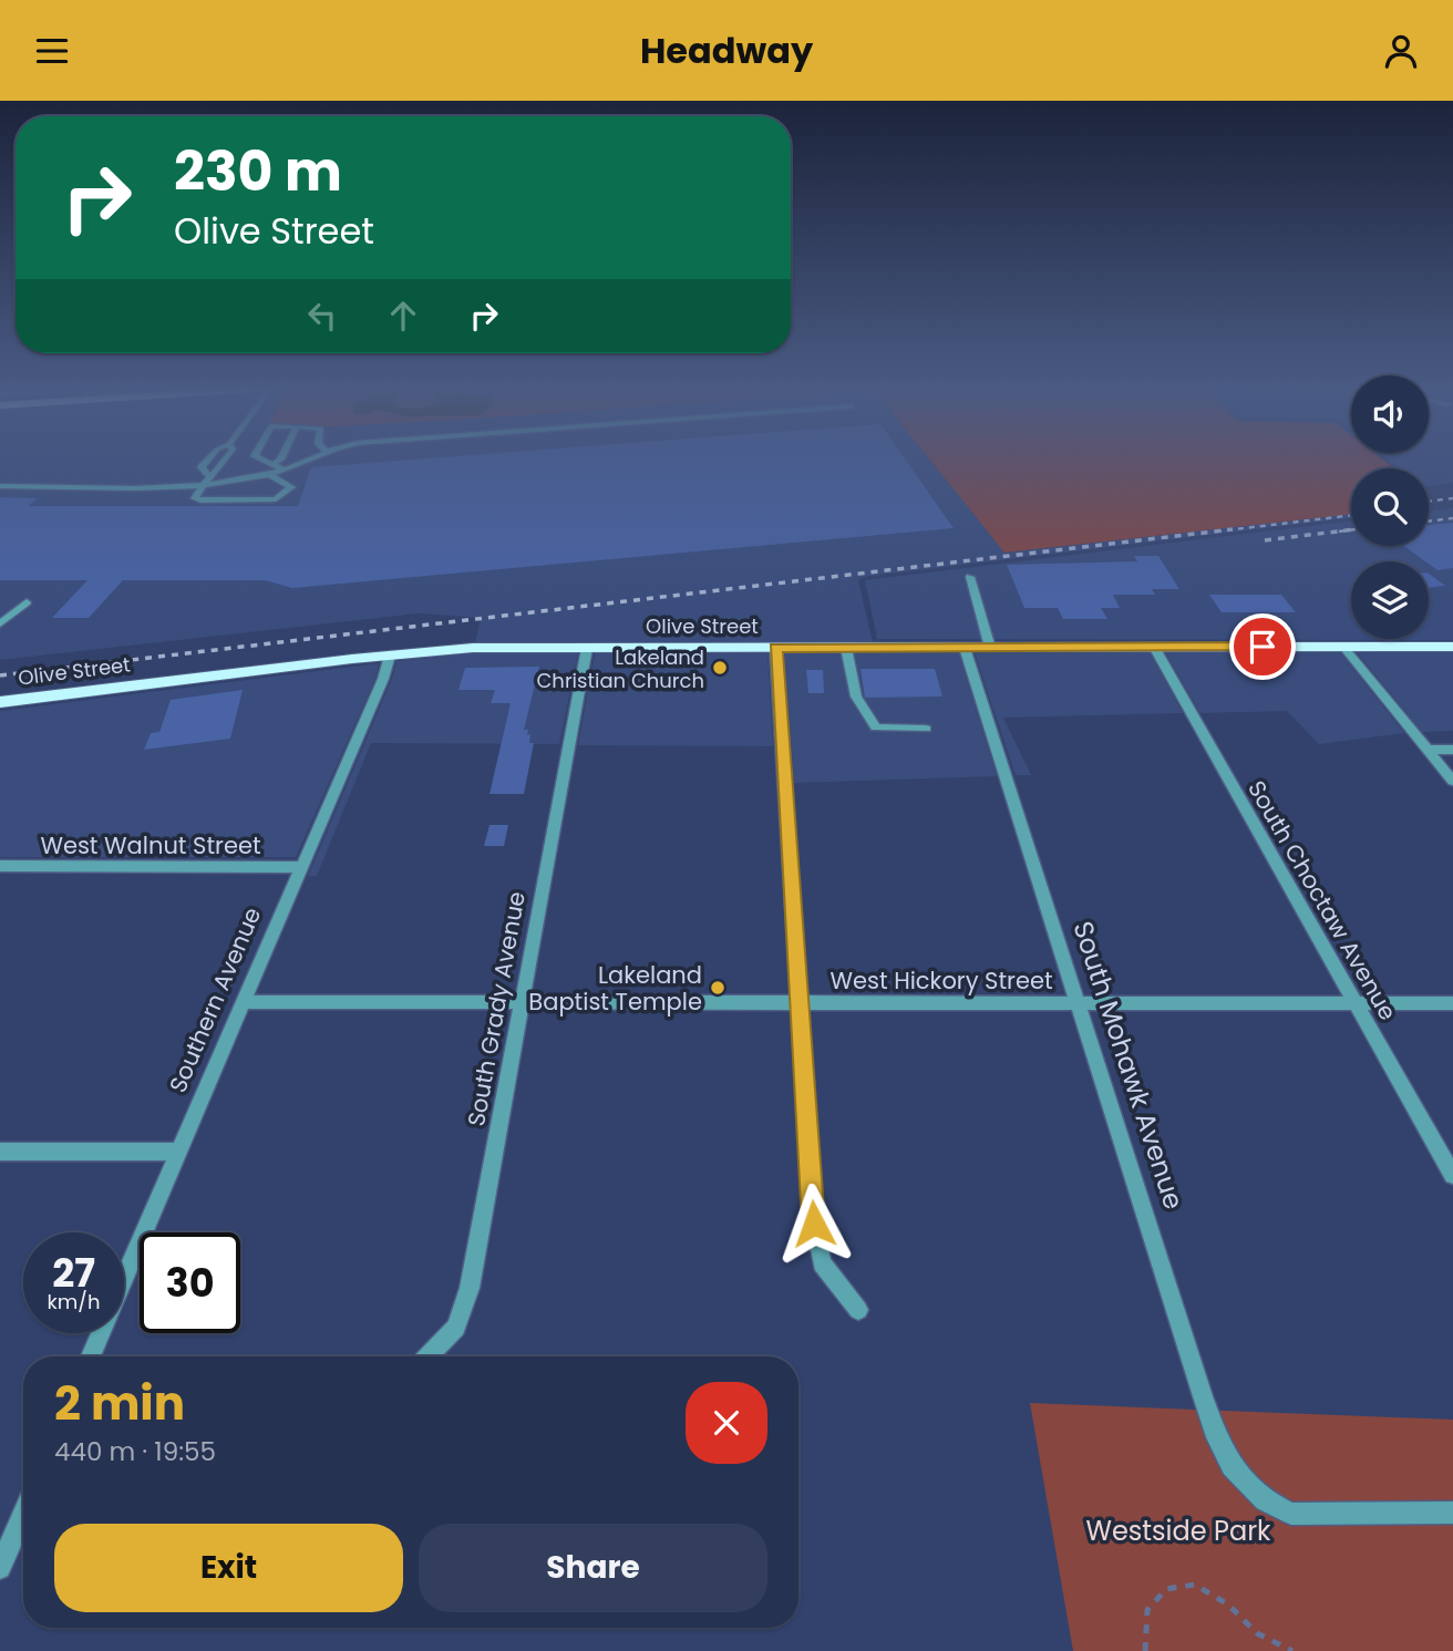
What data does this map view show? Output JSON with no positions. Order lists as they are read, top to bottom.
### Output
{
  "streets": {
    "main road": ["Olive Street"],
    "street": [
      "West Walnut Street",
      "South Choctaw Avenue",
      "West Hickory Street",
      "Southern Avenue",
      "South Grady Avenue",
      "South Mohawk Avenue"
    ]
  },
  "crossings": [
    ["Olive Street", "South Choctaw Avenue"],
    ["Olive Street", "Southern Avenue"],
    ["Olive Street", "South Grady Avenue"],
    ["Olive Street", "South Mohawk Avenue"],
    ["West Walnut Street", "Southern Avenue"],
    ["South Choctaw Avenue", "West Hickory Street"],
    ["West Hickory Street", "Southern Avenue"],
    ["West Hickory Street", "South Grady Avenue"],
    ["West Hickory Street", "South Mohawk Avenue"]
  ],
  "parks": ["Westside Park"],
  "places": ["Lakeland Christian Church", "Lakeland Baptist Temple"],
  "page": {
    "header": "Headway",
    "turn": ["230 m", "Olive Street"],
    "speed": "27 km/h",
    "limit": "30",
    "heading": ["2 min", "440 m · 19:55"],
    "buttons": ["Exit", "Share"]
  }
}
